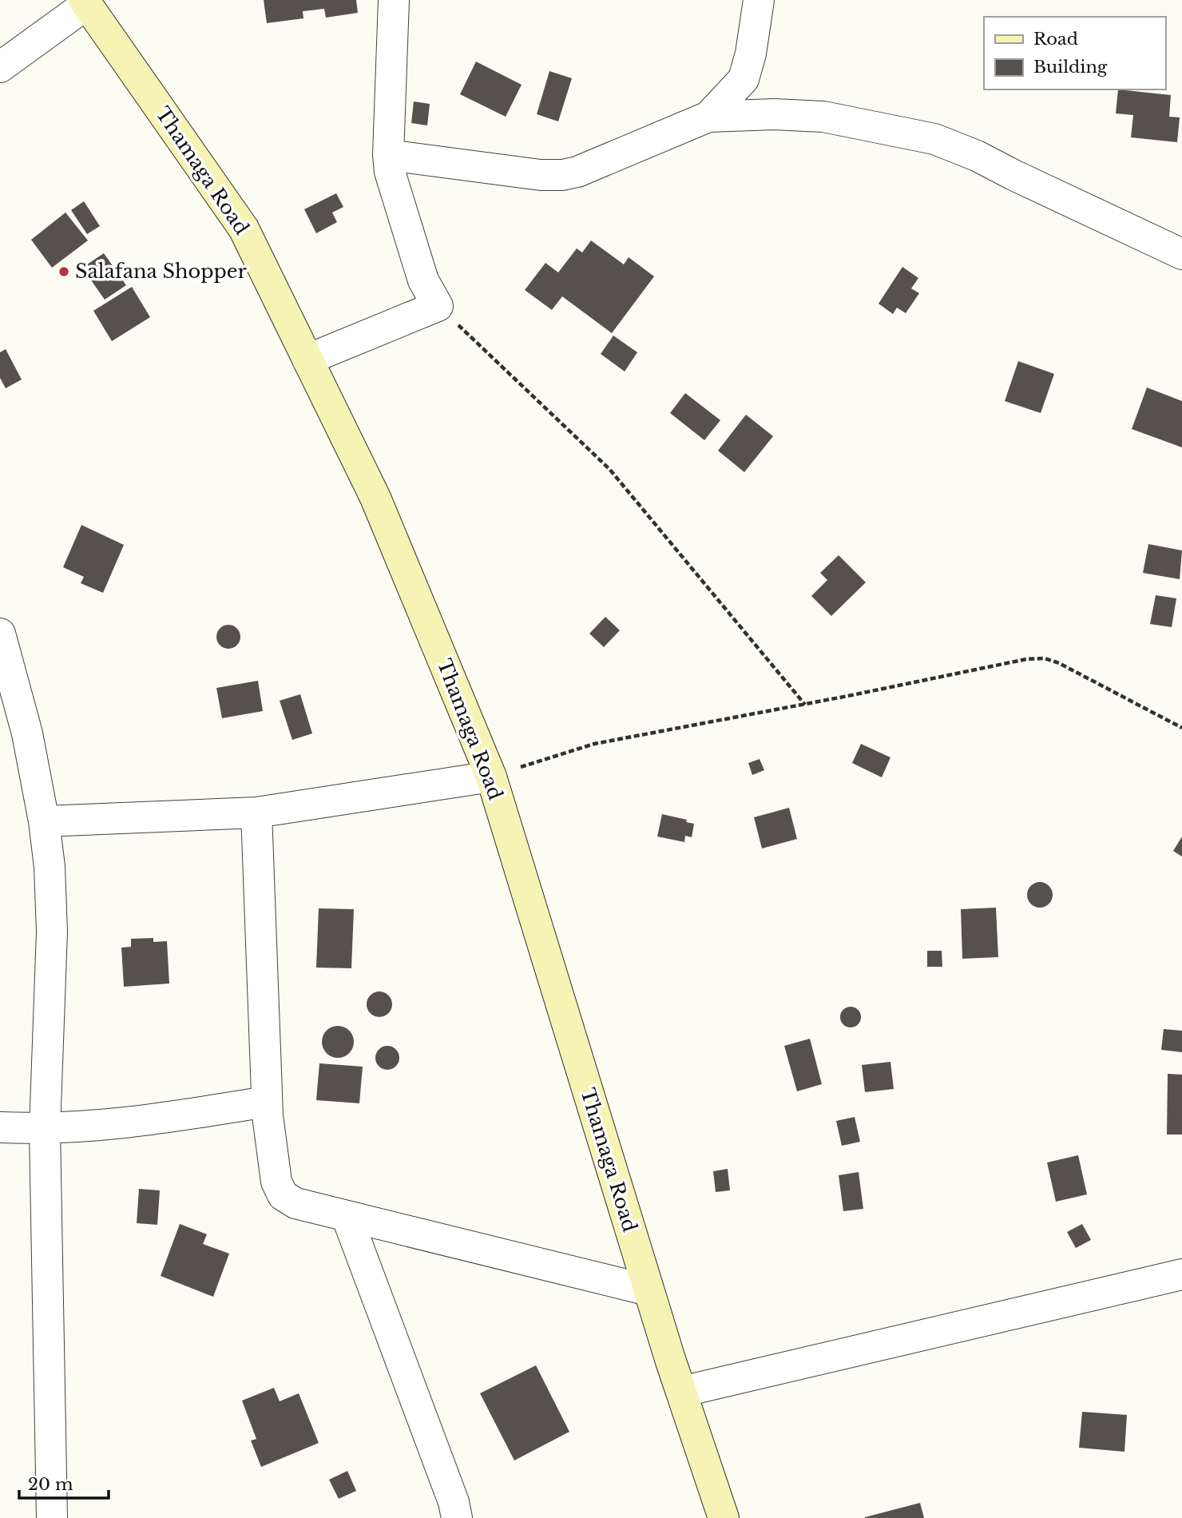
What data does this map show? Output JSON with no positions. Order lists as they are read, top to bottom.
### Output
{
  "streets": {
    "main road": ["Thamaga Road"]
  },
  "places": ["Salafana Shopper"],
  "legend": ["Road", "Building"],
  "scale_bar": "20 m"
}
